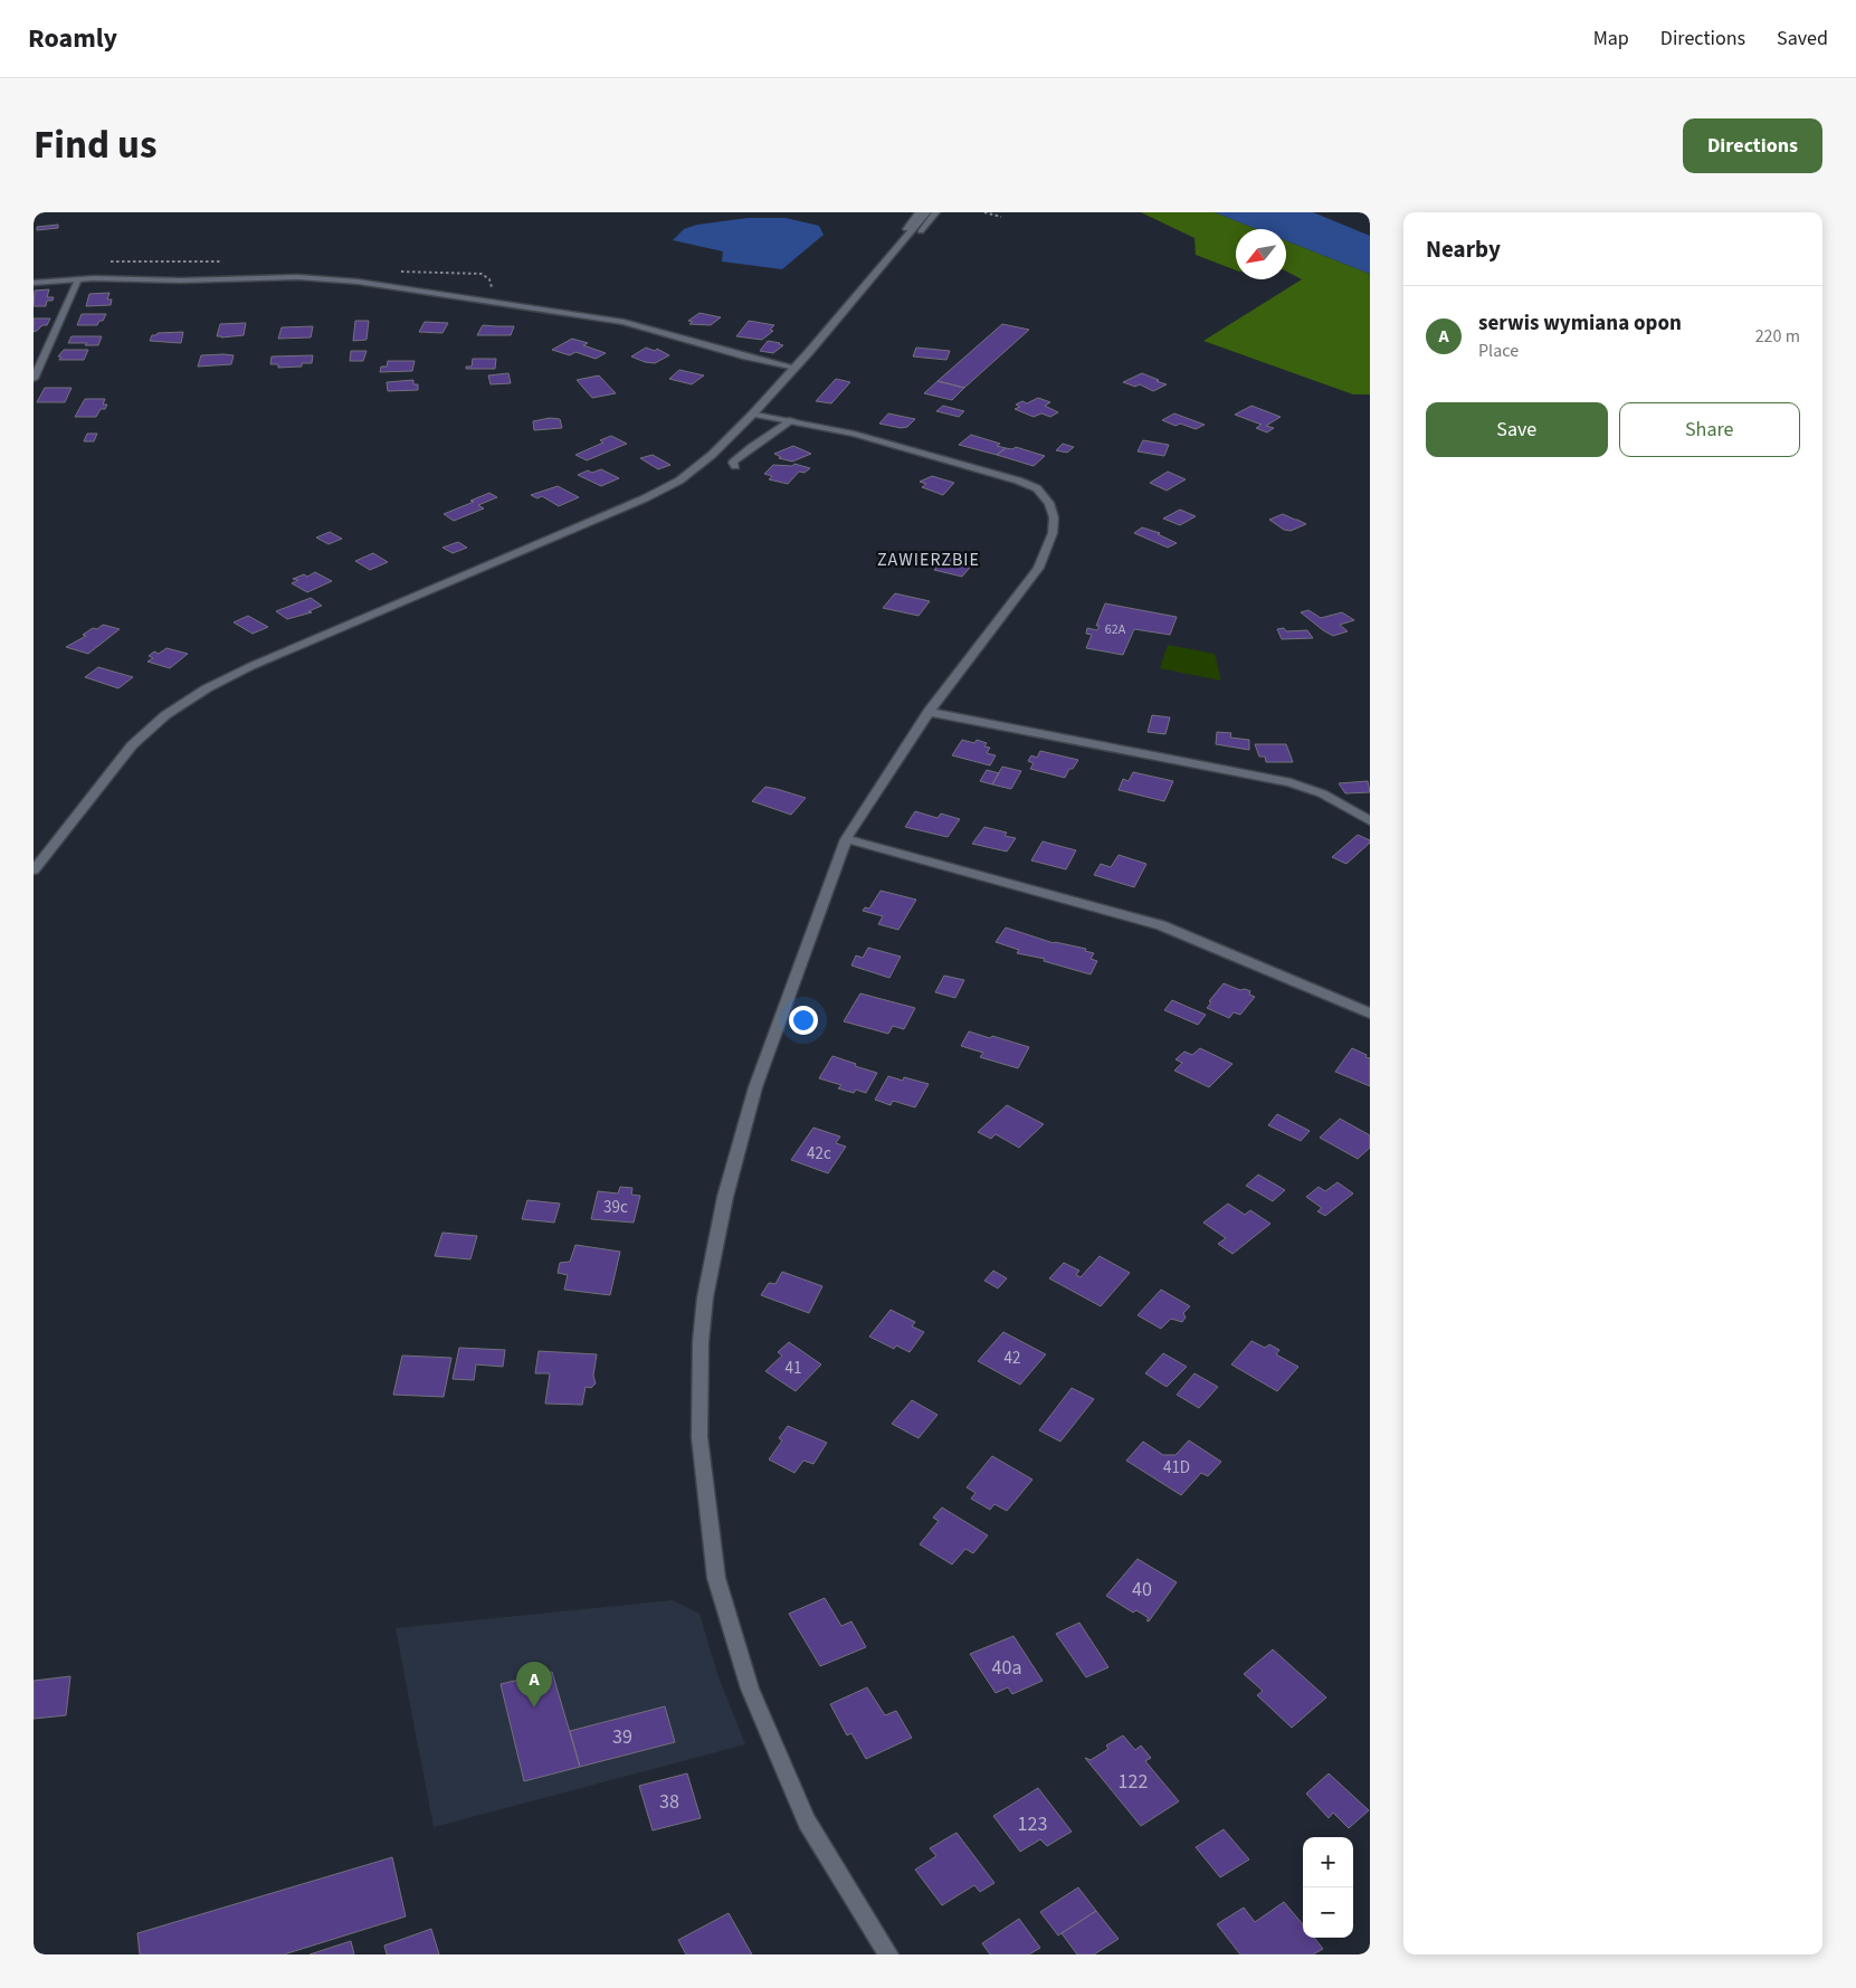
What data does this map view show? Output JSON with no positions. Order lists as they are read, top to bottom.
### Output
{
  "districts": ["ZAWIERZBIE"],
  "house_numbers": [
    "62A",
    "42c",
    "39c",
    "42",
    "41",
    "41D",
    "40",
    "40a",
    "39",
    "122",
    "38",
    "123"
  ],
  "north": "bottom left",
  "page": {
    "header": "Roamly",
    "nav": ["Map", "Directions", "Saved"],
    "title": "Find us",
    "buttons": [
      "Directions",
      ["Save", "Share"]
    ],
    "heading": "Nearby",
    "list": [
      {
        "mark": "A",
        "name": "serwis wymiana opon",
        "note": "Place",
        "value": "220 m"
      }
    ],
    "pins": "A",
    "map_buttons": ["+", "−"]
  }
}
